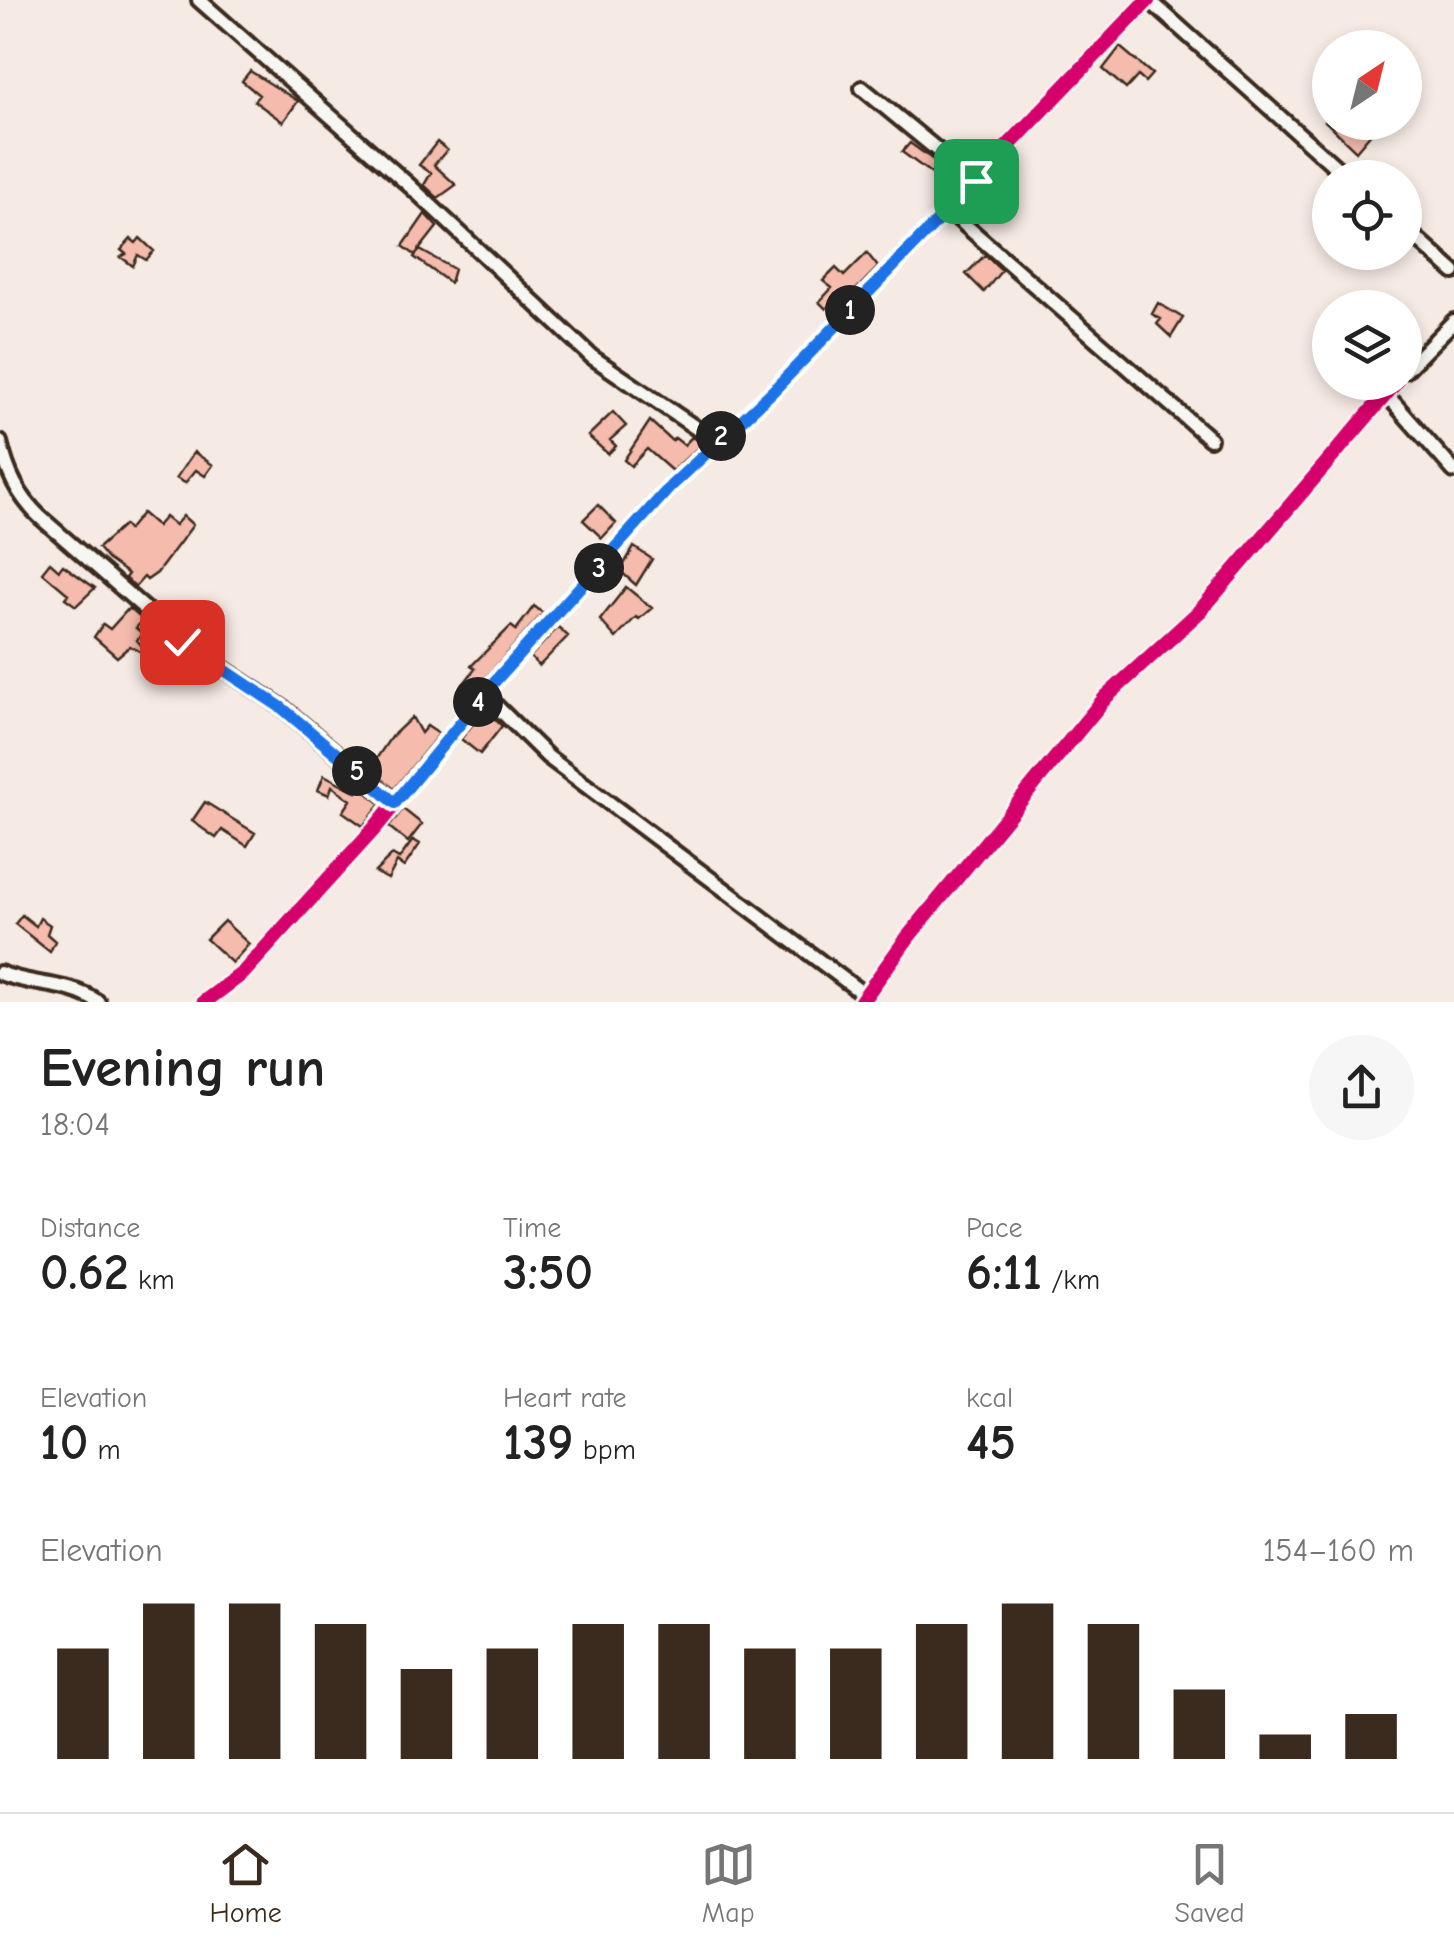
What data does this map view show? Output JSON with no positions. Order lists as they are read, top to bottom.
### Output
{
  "north": "top right",
  "page": {
    "pins": [
      "1",
      "2",
      "3",
      "4",
      "5"
    ],
    "heading": ["Evening run", "18:04"],
    "stats": [
      ["Distance", "0.62 km"],
      ["Time", "3:50"],
      ["Pace", "6:11 /km"],
      ["Elevation", "10 m"],
      ["Heart rate", "139 bpm"],
      ["kcal", "45"]
    ],
    "chart": ["Elevation", "154–160 m"],
    "tabs": ["Home", "Map", "Saved"]
  }
}
